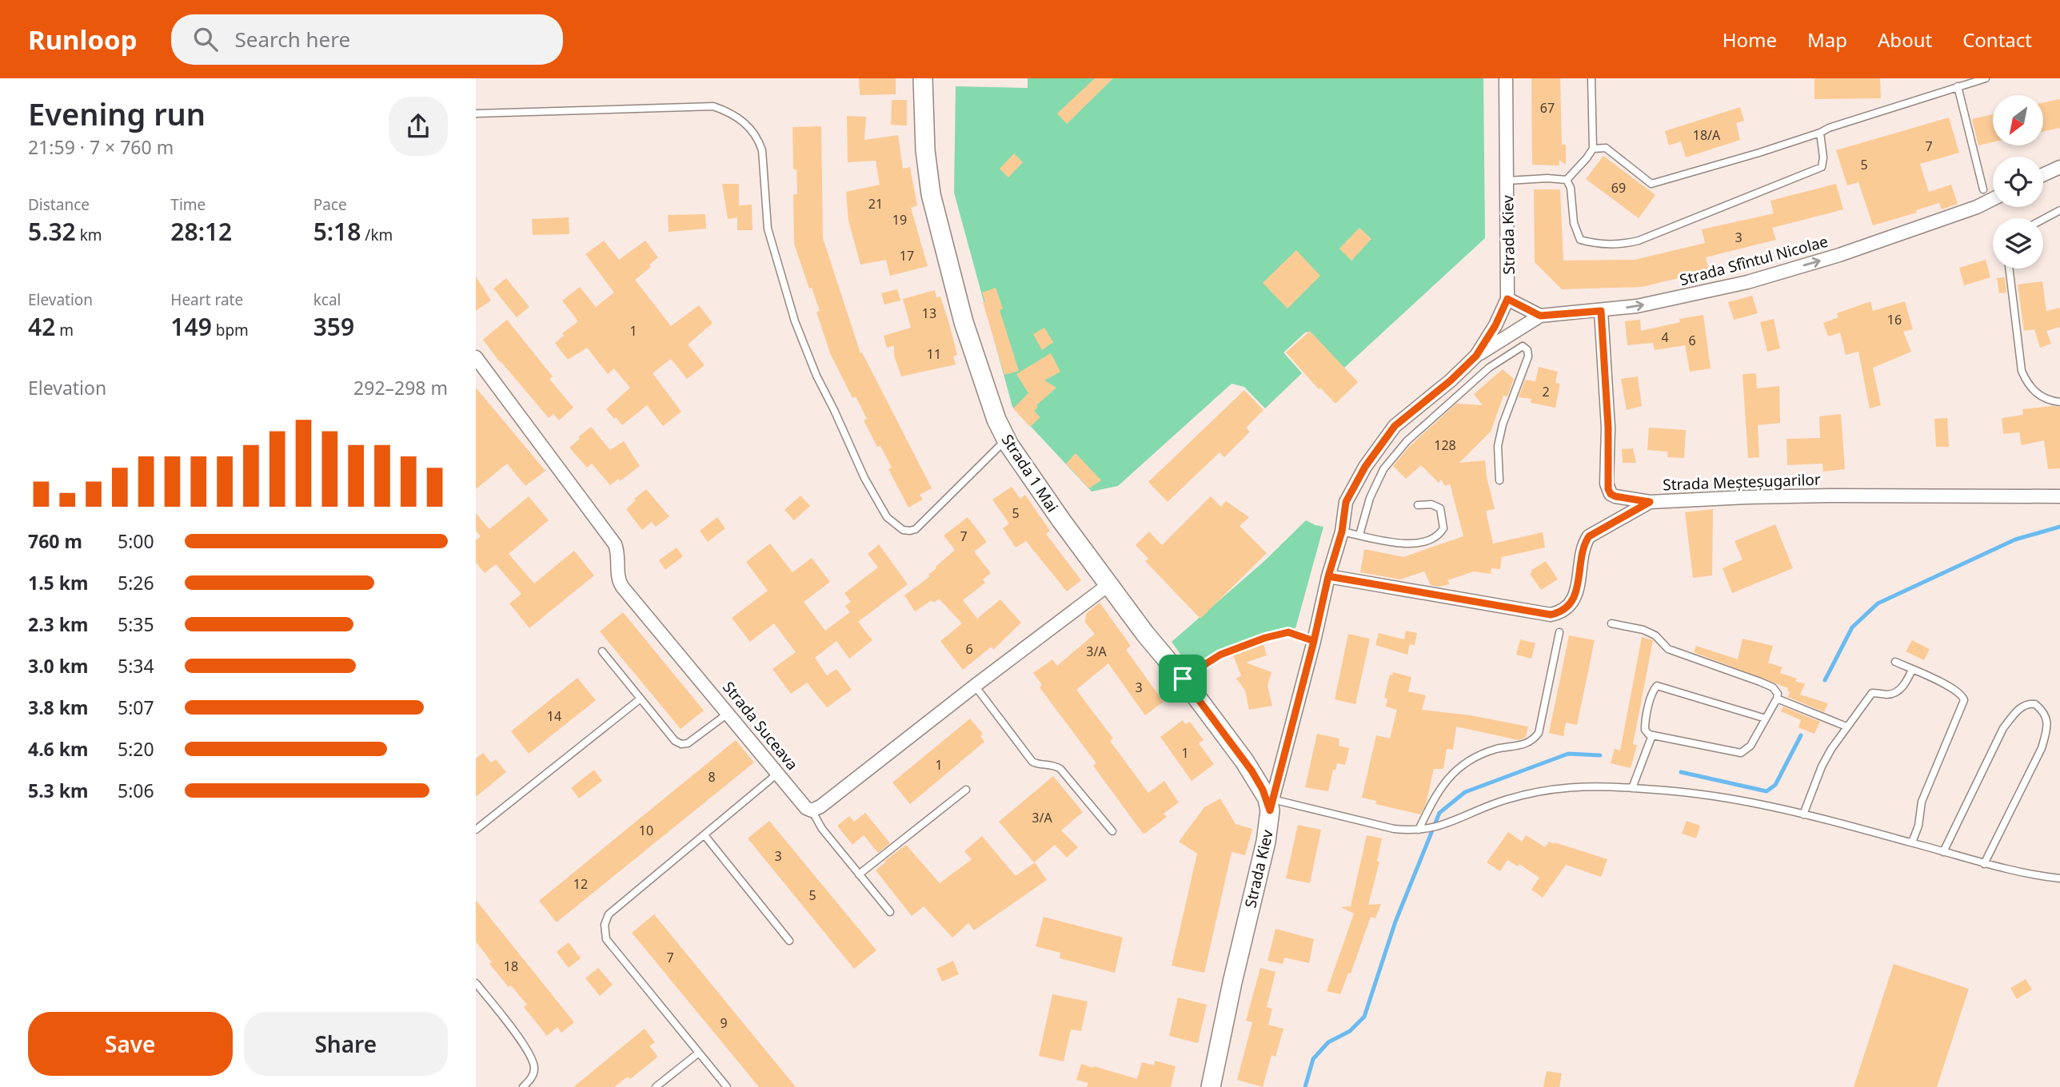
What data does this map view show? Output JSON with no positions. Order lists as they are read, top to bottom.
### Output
{
  "streets": {
    "main road": ["Strada Kiev", "Strada 1 Mai"],
    "street": ["Strada Sfîntul Nicolae", "Strada Meșteșugarilor", "Strada Suceava"]
  },
  "crossings": [
    ["Strada Kiev", "Strada 1 Mai"],
    ["Strada Sfîntul Nicolae", "Strada Meșteșugarilor"]
  ],
  "one_way": ["Strada Sfîntul Nicolae"],
  "house_numbers": [
    "67",
    "18/A",
    "7",
    "5",
    "69",
    "21",
    "19",
    "3",
    "17",
    "13",
    "16",
    "1",
    "4",
    "6",
    "11",
    "2",
    "128",
    "5",
    "7",
    "6",
    "3/A",
    "3",
    "14",
    "1",
    "1",
    "8",
    "3/A",
    "10",
    "3",
    "12",
    "5",
    "7",
    "18",
    "9"
  ],
  "north": "bottom left",
  "page": {
    "header": "Runloop",
    "search": "Search here",
    "nav": [
      "Home",
      "Map",
      "About",
      "Contact"
    ],
    "heading": ["Evening run", "21:59 · 7 × 760 m"],
    "stats": [
      ["Distance", "5.32 km"],
      ["Time", "28:12"],
      ["Pace", "5:18 /km"],
      ["Elevation", "42 m"],
      ["Heart rate", "149 bpm"],
      ["kcal", "359"]
    ],
    "chart": ["Elevation", "292–298 m"],
    "list": [
      {
        "name": "760 m",
        "note": "5:00"
      },
      {
        "name": "1.5 km",
        "note": "5:26"
      },
      {
        "name": "2.3 km",
        "note": "5:35"
      },
      {
        "name": "3.0 km",
        "note": "5:34"
      },
      {
        "name": "3.8 km",
        "note": "5:07"
      },
      {
        "name": "4.6 km",
        "note": "5:20"
      },
      {
        "name": "5.3 km",
        "note": "5:06"
      }
    ],
    "buttons": ["Save", "Share"]
  }
}
